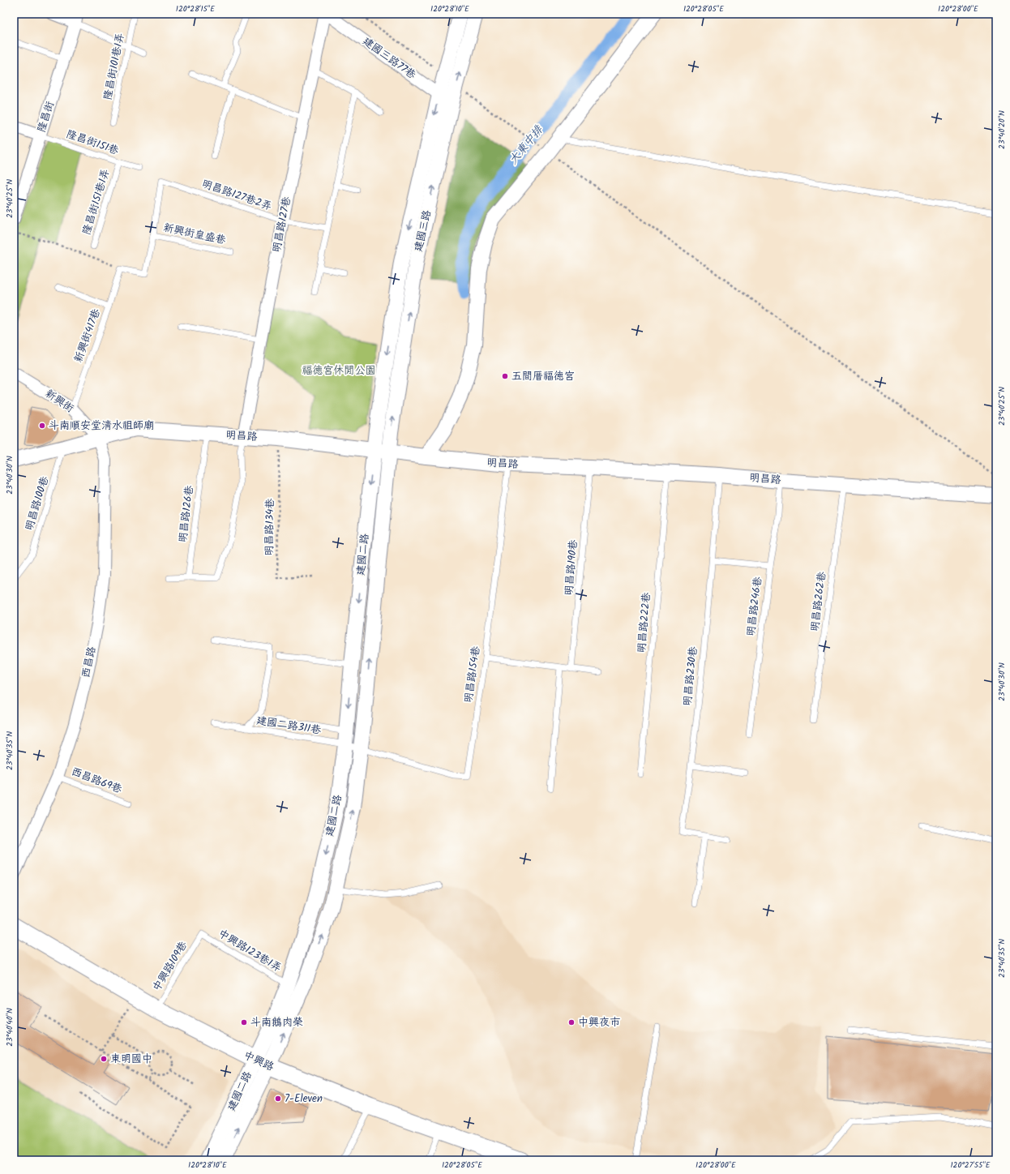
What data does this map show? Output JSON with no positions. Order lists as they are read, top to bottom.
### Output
{
  "streets": {
    "main road": ["中興路"],
    "street": [
      "建國三路77巷",
      "隆昌街",
      "明昌路127巷",
      "建國三路",
      "新興街",
      "明昌路",
      "建國二路",
      "西昌路"
    ],
    "lane": [
      "隆昌街101巷1弄",
      "隆昌街151巷",
      "明昌路127巷2弄",
      "隆昌街151巷1弄",
      "新興街皇盛巷",
      "新興街417巷",
      "明昌路100巷",
      "明昌路126巷",
      "明昌路190巷",
      "明昌路262巷",
      "明昌路246巷",
      "明昌路222巷",
      "明昌路154巷",
      "明昌路230巷",
      "建國二路311巷",
      "西昌路69巷",
      "中興路123巷1弄",
      "中興路109巷"
    ],
    "path": ["明昌路134巷"]
  },
  "crossings": [
    ["建國三路77巷", "明昌路127巷"],
    ["建國三路77巷", "建國三路"],
    ["隆昌街", "隆昌街151巷"],
    ["隆昌街151巷", "隆昌街151巷1弄"],
    ["明昌路127巷2弄", "明昌路127巷"],
    ["明昌路127巷2弄", "新興街皇盛巷"],
    ["明昌路127巷", "明昌路"],
    ["建國三路", "明昌路"],
    ["建國三路", "建國二路"],
    ["新興街皇盛巷", "新興街417巷"],
    ["新興街417巷", "新興街"],
    ["新興街", "明昌路"],
    ["新興街", "西昌路"],
    ["明昌路", "明昌路100巷"],
    ["明昌路", "明昌路126巷"],
    ["明昌路", "明昌路134巷"],
    ["明昌路", "建國二路"],
    ["明昌路", "明昌路190巷"],
    ["明昌路", "明昌路262巷"],
    ["明昌路", "明昌路246巷"],
    ["明昌路", "明昌路222巷"],
    ["明昌路", "西昌路"],
    ["明昌路", "明昌路154巷"],
    ["明昌路", "明昌路230巷"],
    ["建國二路", "明昌路154巷"],
    ["建國二路", "建國二路311巷"],
    ["建國二路", "中興路123巷1弄"],
    ["建國二路", "中興路"],
    ["西昌路", "西昌路69巷"],
    ["明昌路154巷", "建國二路311巷"],
    ["中興路123巷1弄", "中興路109巷"],
    ["中興路109巷", "中興路"]
  ],
  "water": ["大東中排"],
  "parks": ["福德宮休閒公園"],
  "places": [
    "五間厝福德宮",
    "斗南順安堂清水祖師廟",
    "斗南鵝肉榮",
    "中興夜市",
    "東明國中",
    "7-Eleven"
  ],
  "coordinates": [
    "120°28'15\"E",
    "120°28'10\"E",
    "120°28'05\"E",
    "120°28'00\"E",
    "23°40'20\"N",
    "23°40'25\"N",
    "23°40'30\"N",
    "23°40'35\"N",
    "23°40'40\"N",
    "120°27'55\"E"
  ]
}
